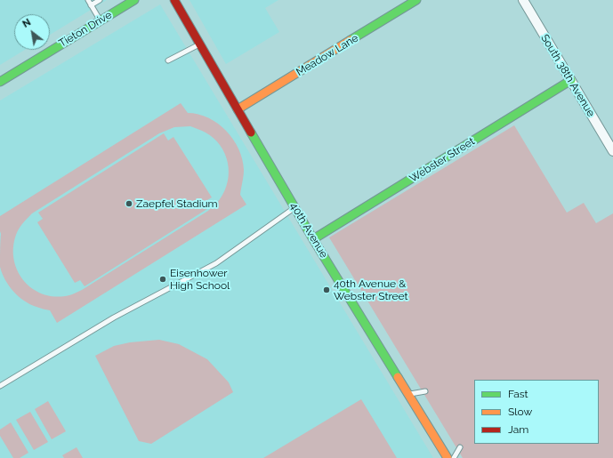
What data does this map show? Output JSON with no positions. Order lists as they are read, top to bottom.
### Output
{
  "streets": {
    "main road": [
      "Tieton Drive",
      "Meadow Lane",
      "Webster Street",
      "40th Avenue"
    ],
    "street": ["South 38th Avenue"]
  },
  "crossings": [
    ["Meadow Lane", "40th Avenue"],
    ["South 38th Avenue", "Webster Street"],
    ["Webster Street", "40th Avenue"]
  ],
  "places": ["Zaepfel Stadium", "Eisenhower High School", "40th Avenue & Webster Street"],
  "legend": ["Fast", "Slow", "Jam"],
  "north": "top left"
}
